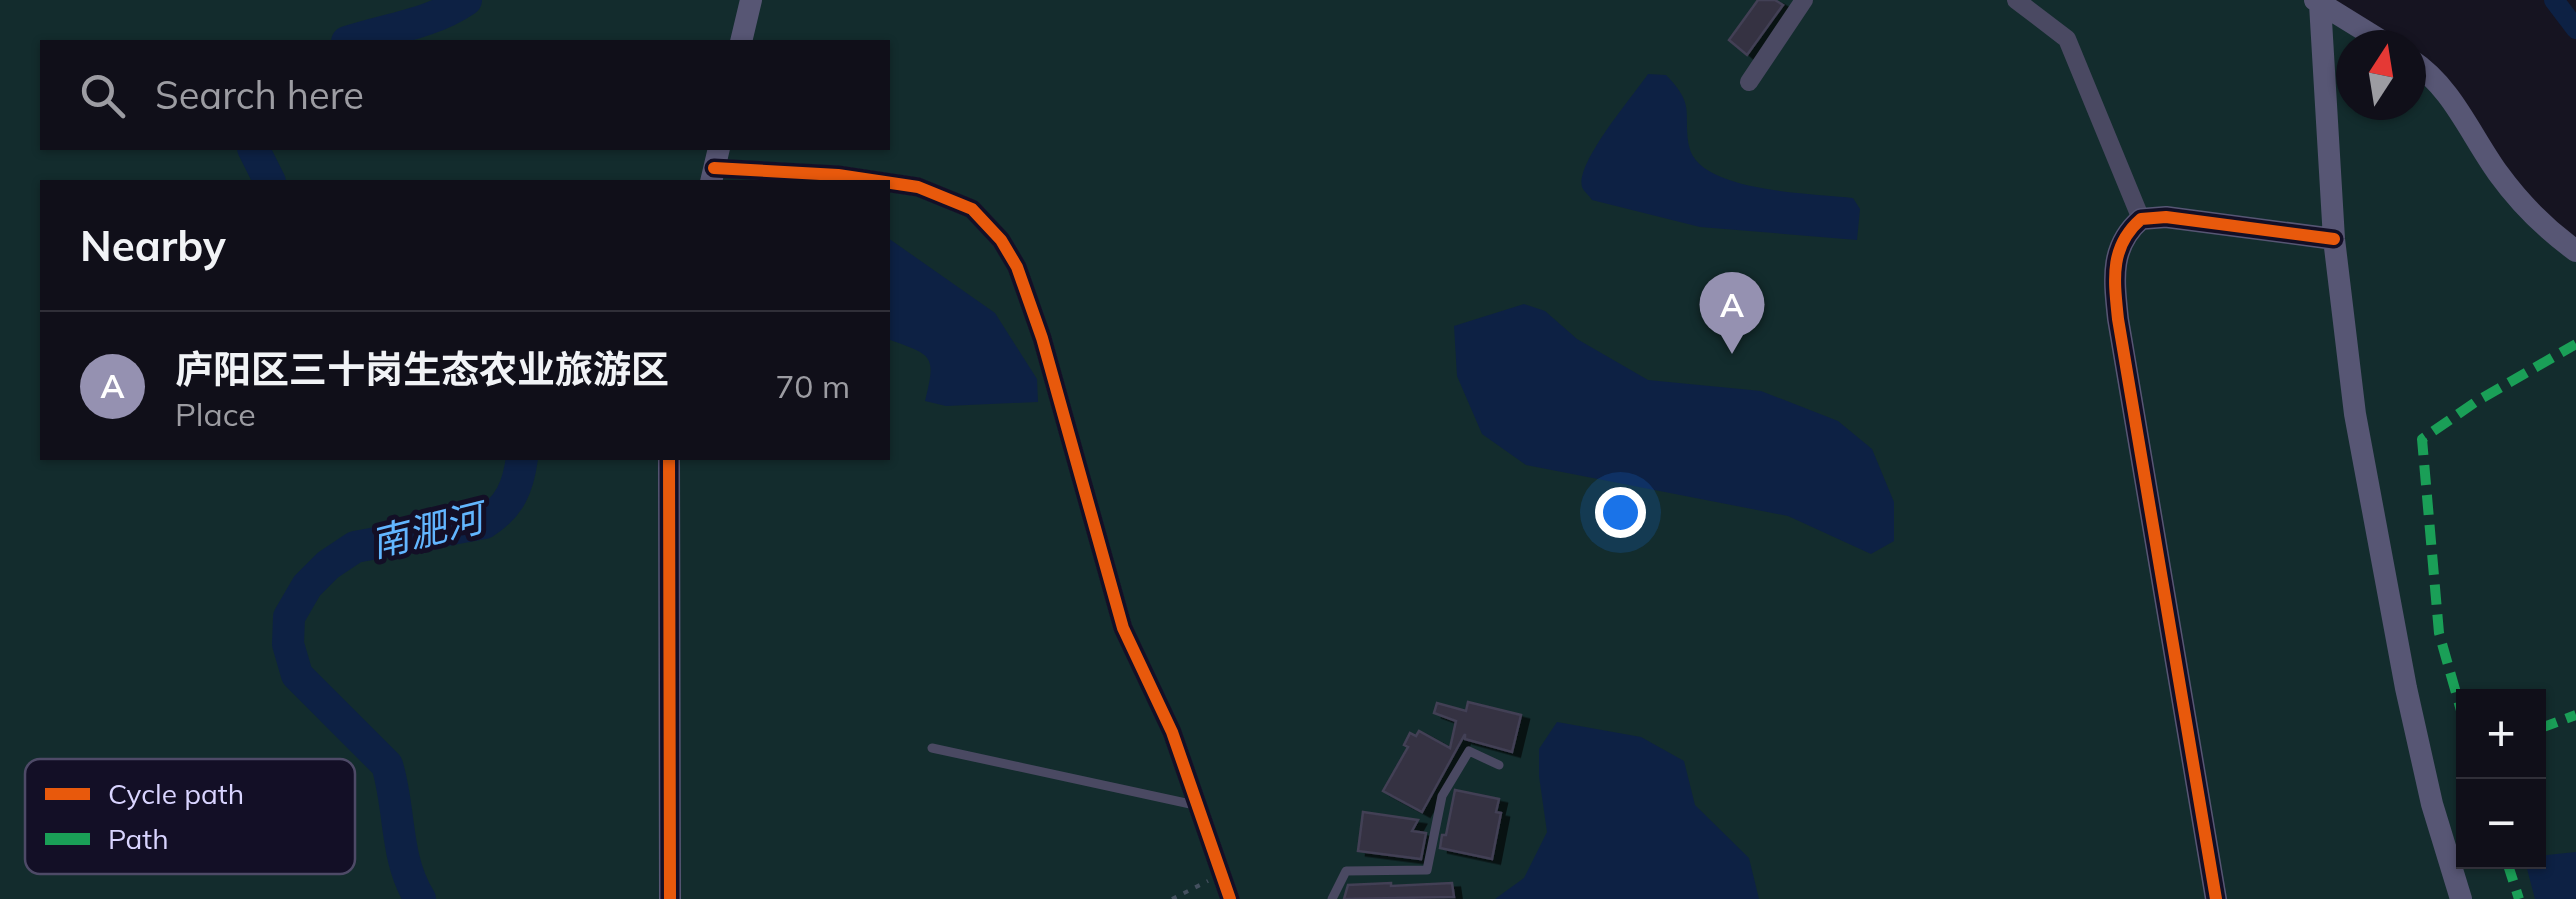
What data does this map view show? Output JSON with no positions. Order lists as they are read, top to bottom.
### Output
{
  "water": ["南淝河"],
  "legend": ["Cycle path", "Path"],
  "north": "top",
  "page": {
    "search": "Search here",
    "heading": "Nearby",
    "pins": "A",
    "list": [
      {
        "mark": "A",
        "name": "庐阳区三十岗生态农业旅游区",
        "note": "Place",
        "value": "70 m"
      }
    ],
    "map_buttons": ["+", "−"]
  }
}
